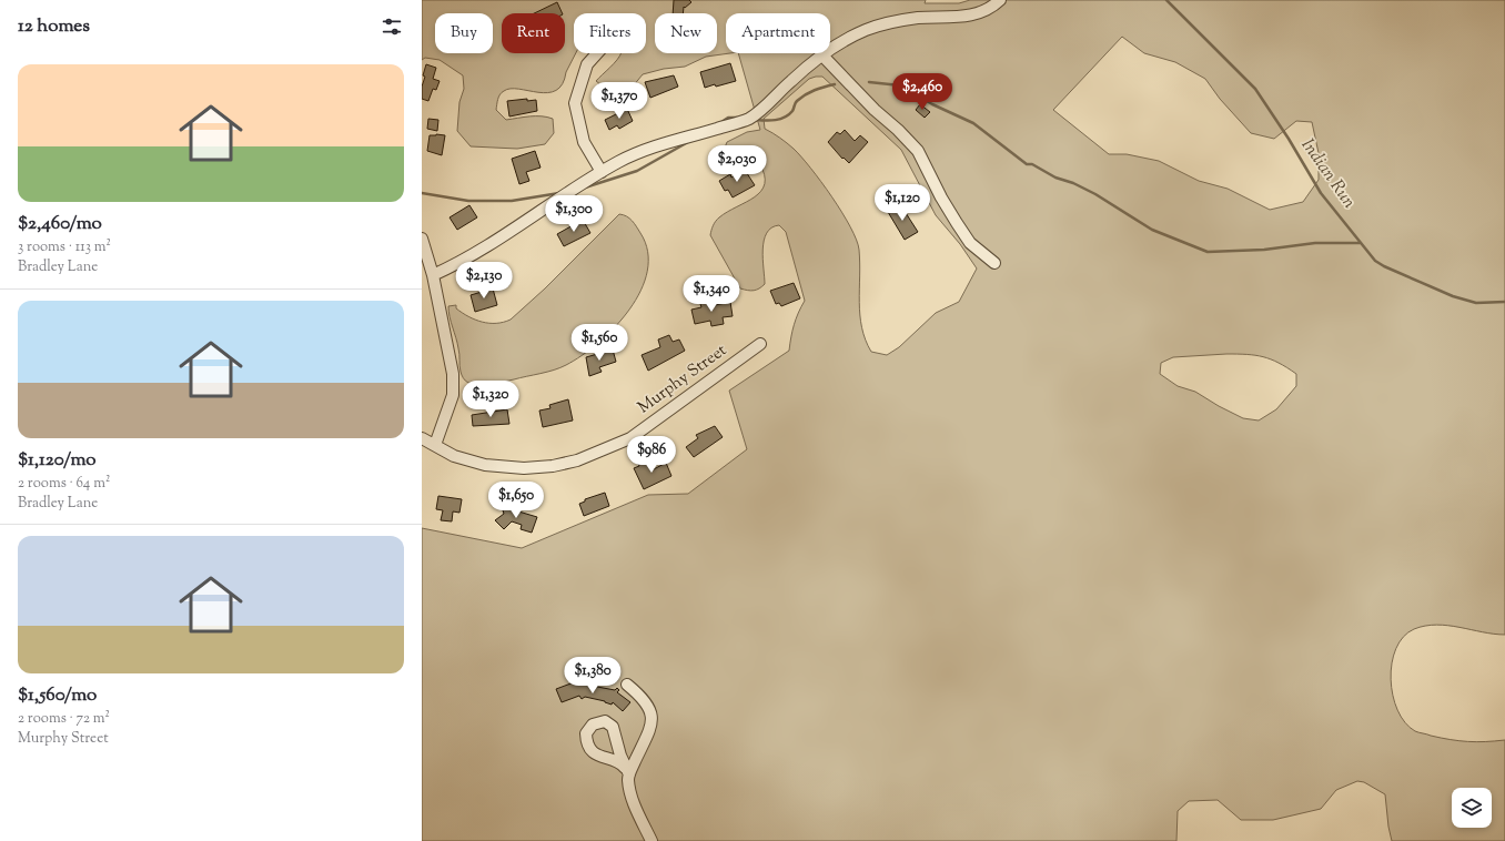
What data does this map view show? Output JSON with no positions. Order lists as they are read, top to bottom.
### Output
{
  "streets": {
    "street": ["Murphy Street"]
  },
  "water": ["Indian Run"],
  "page": {
    "heading": "12 homes",
    "chip": [
      "Buy",
      "Rent",
      "Filters",
      "New",
      "Apartment"
    ],
    "list": [
      {
        "name": "$2,460/mo",
        "note": "3 rooms · 113 m² · Bradley Lane"
      },
      {
        "name": "$1,120/mo",
        "note": "2 rooms · 64 m² · Bradley Lane"
      },
      {
        "name": "$1,560/mo",
        "note": "2 rooms · 72 m² · Murphy Street"
      }
    ],
    "price": [
      "$2,460",
      "$1,370",
      "$2,030",
      "$1,120",
      "$1,300",
      "$2,130",
      "$1,340",
      "$1,560",
      "$1,320",
      "$986",
      "$1,650",
      "$1,380"
    ]
  }
}
